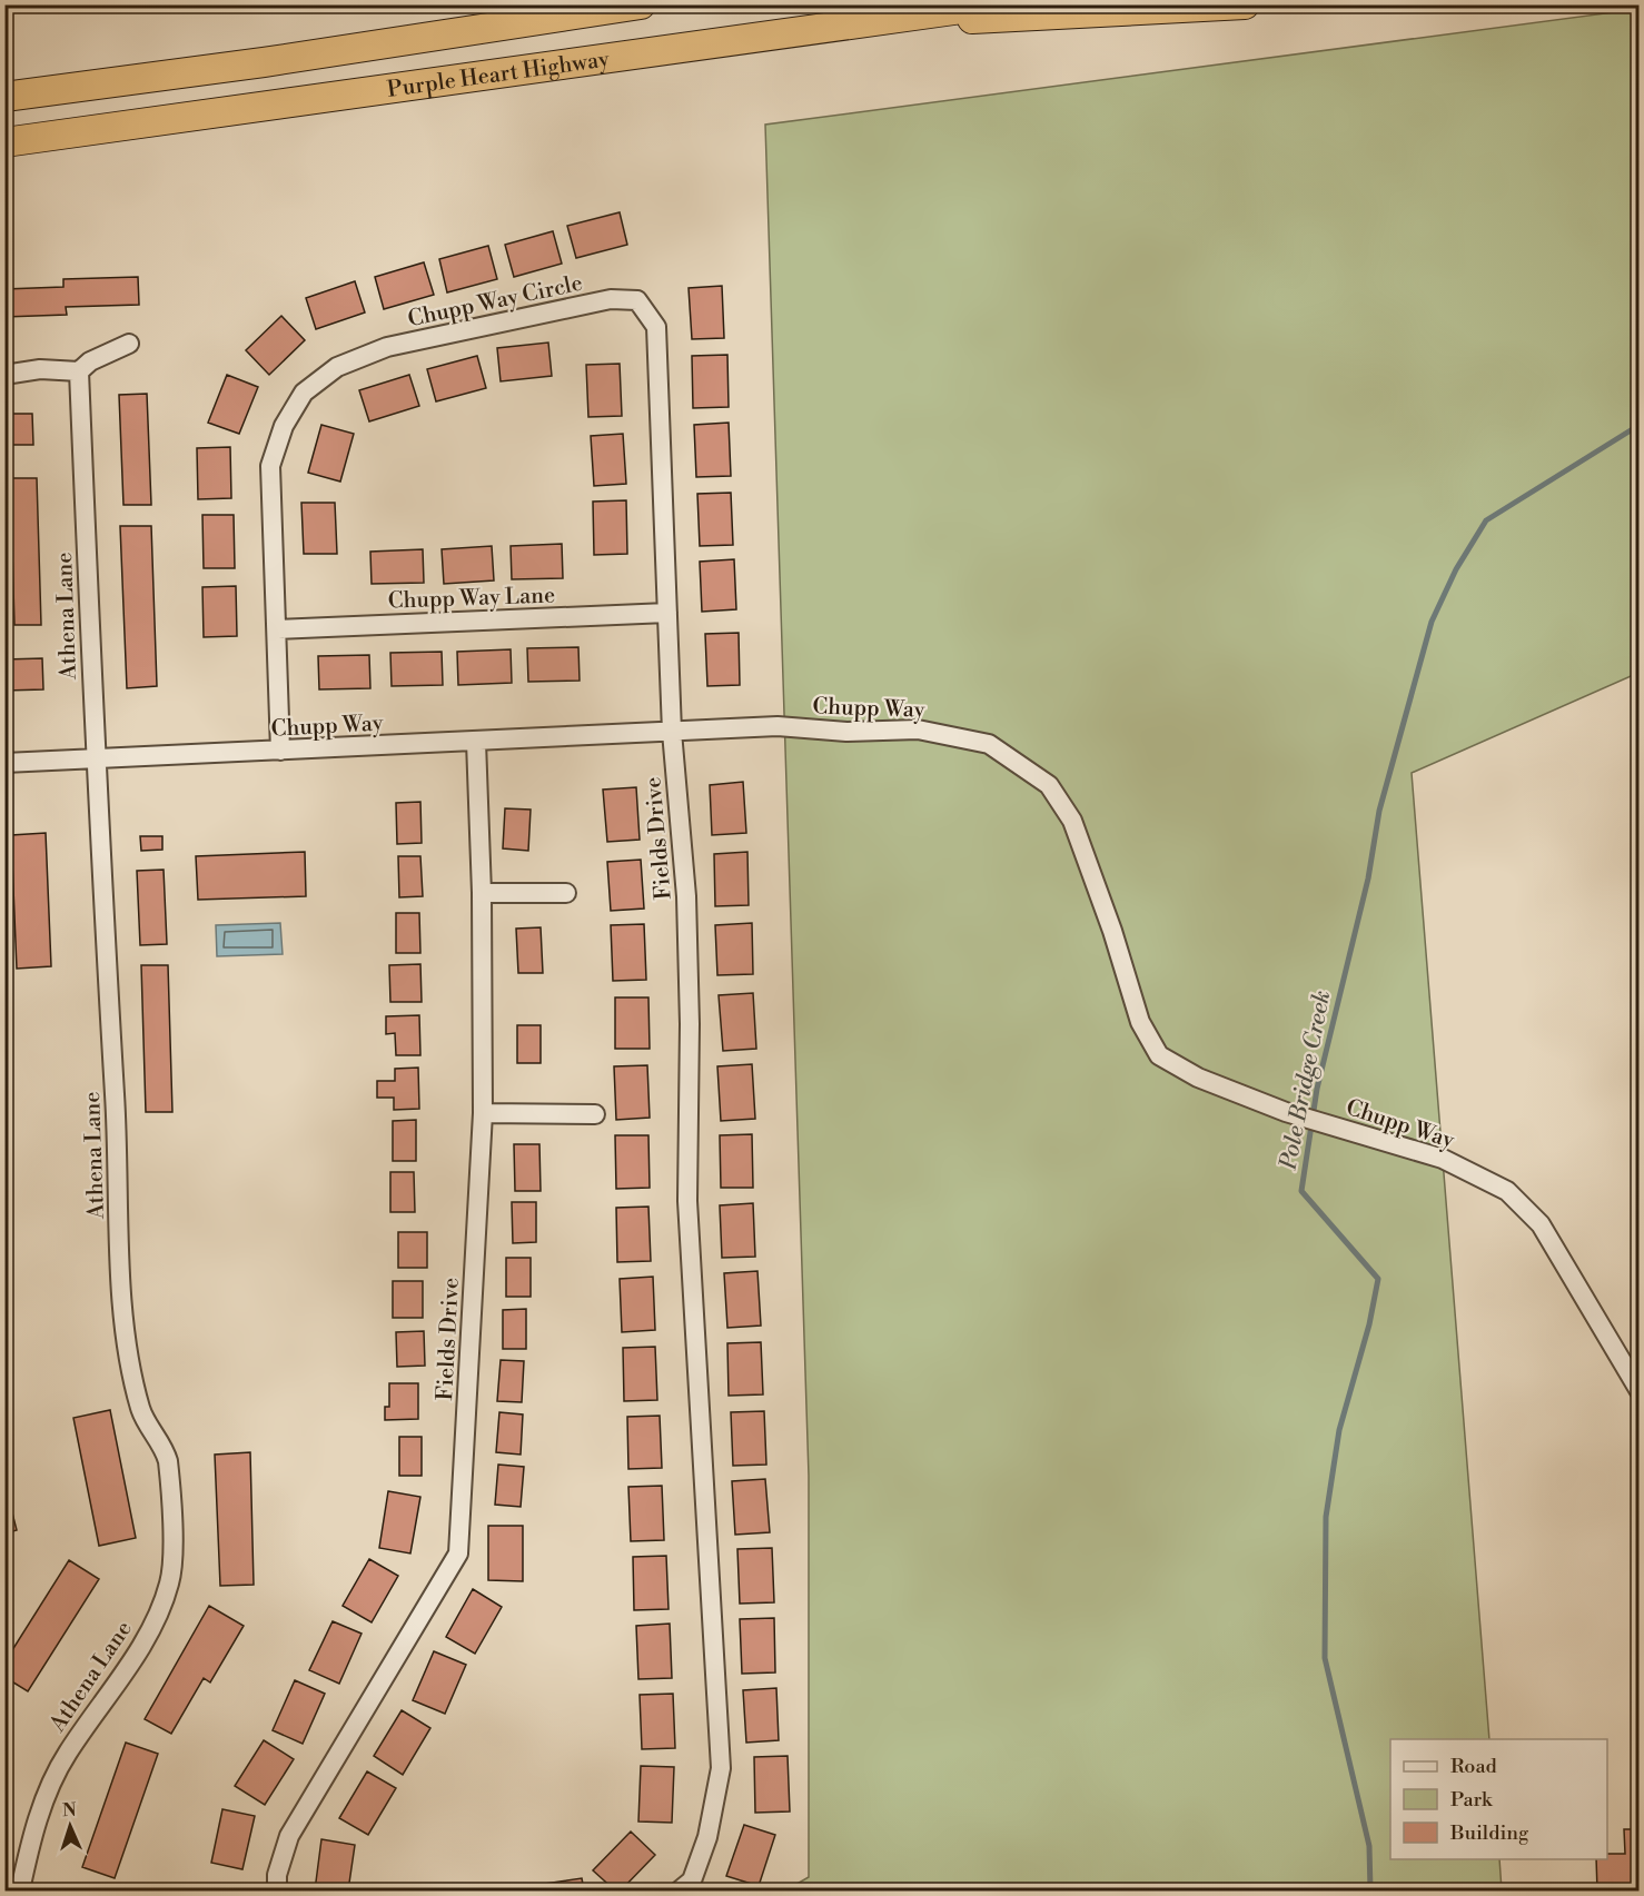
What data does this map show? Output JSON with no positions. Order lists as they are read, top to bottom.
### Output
{
  "streets": {
    "highway": ["Purple Heart Highway"],
    "street": [
      "Chupp Way Circle",
      "Chupp Way Lane",
      "Athena Lane",
      "Chupp Way",
      "Fields Drive"
    ]
  },
  "crossings": [
    ["Chupp Way Circle", "Chupp Way Lane"],
    ["Chupp Way Circle", "Chupp Way"],
    ["Chupp Way Circle", "Fields Drive"],
    ["Athena Lane", "Chupp Way"],
    ["Chupp Way", "Fields Drive"]
  ],
  "water": ["Pole Bridge Creek"],
  "legend": ["Road", "Park", "Building"],
  "north": "top"
}
